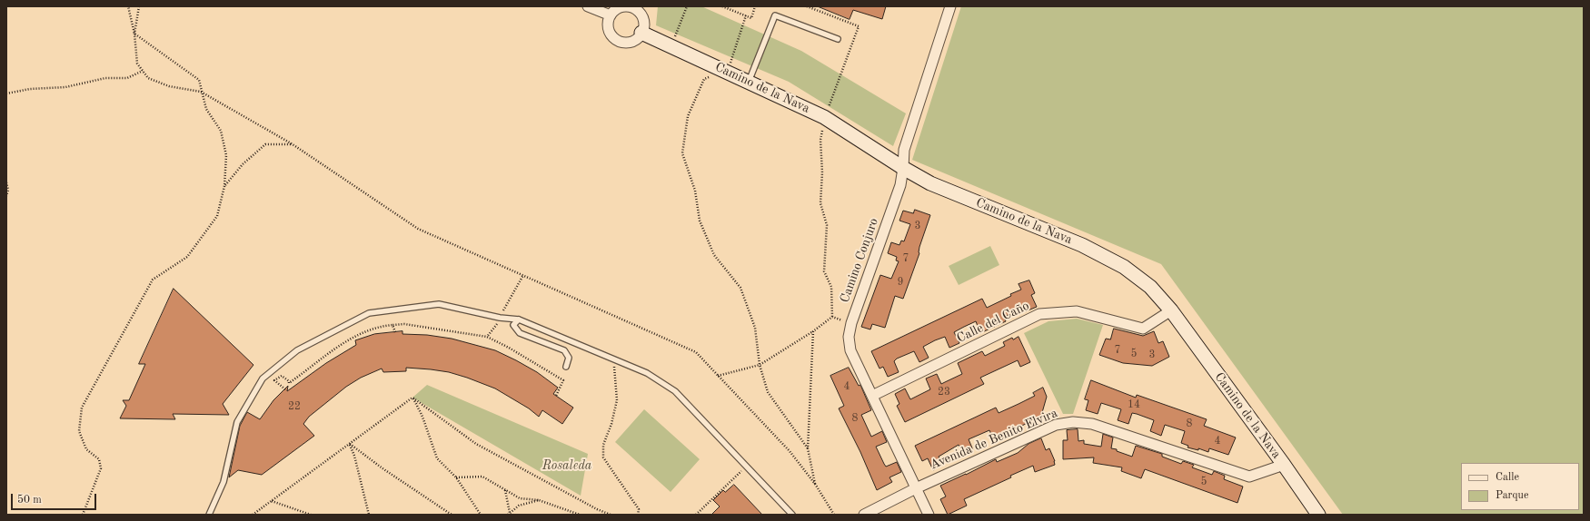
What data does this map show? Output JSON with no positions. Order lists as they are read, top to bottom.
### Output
{
  "streets": {
    "street": [
      "Camino de la Nava",
      "Camino Conjuro",
      "Calle del Caño",
      "Avenida de Benito Elvira"
    ]
  },
  "crossings": [
    ["Camino de la Nava", "Camino Conjuro"],
    ["Camino de la Nava", "Calle del Caño"],
    ["Camino de la Nava", "Avenida de Benito Elvira"],
    ["Camino Conjuro", "Calle del Caño"],
    ["Camino Conjuro", "Avenida de Benito Elvira"]
  ],
  "parks": ["Rosaleda"],
  "house_numbers": [
    "3",
    "7",
    "9",
    "7",
    "5",
    "3",
    "4",
    "23",
    "14",
    "22",
    "8",
    "8",
    "4",
    "5"
  ],
  "legend": ["Calle", "Parque"],
  "scale_bar": "50 m"
}
